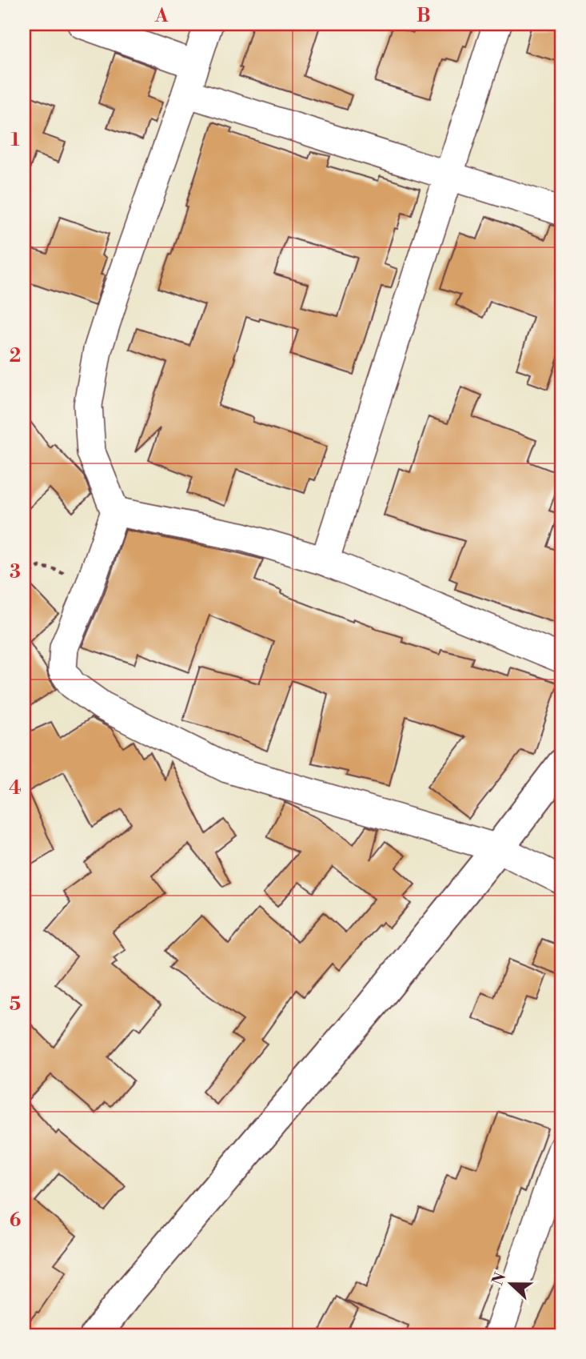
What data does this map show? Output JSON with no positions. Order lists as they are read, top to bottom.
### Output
{
  "north": "left",
  "grid": {
    "columns": ["A", "B"],
    "rows": [
      "1",
      "2",
      "3",
      "4",
      "5",
      "6"
    ]
  }
}
